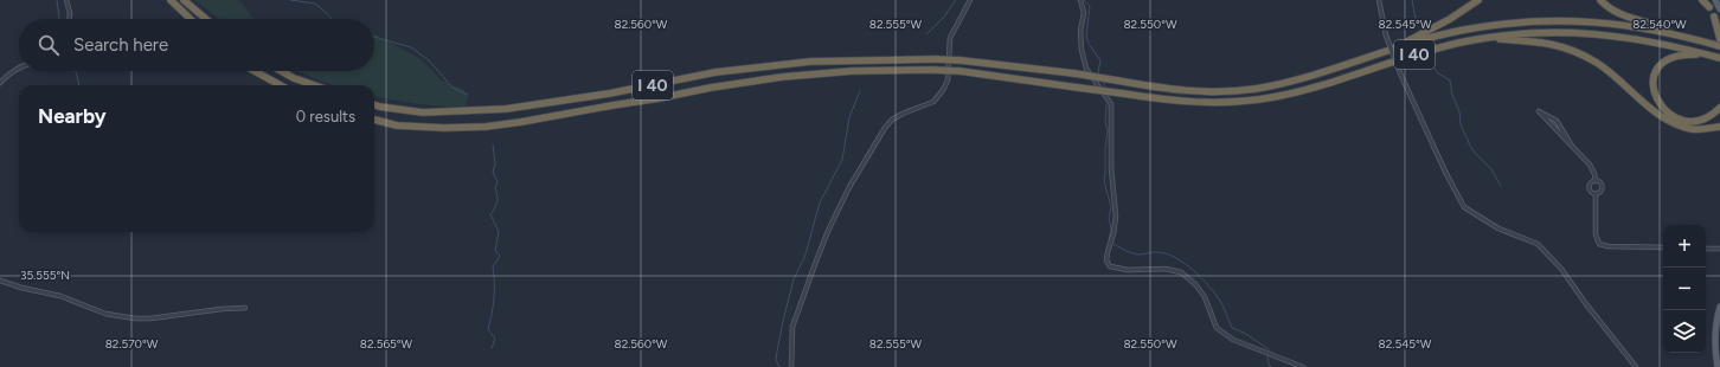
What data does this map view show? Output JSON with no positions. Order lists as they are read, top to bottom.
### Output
{
  "streets": {
    "highway": ["I 40"]
  },
  "page": {
    "search": "Search here",
    "heading": ["Nearby", "0 results"],
    "map_buttons": ["+", "−"]
  },
  "coordinates": [
    "82.560°W",
    "82.555°W",
    "82.550°W",
    "82.545°W",
    "82.540°W",
    "35.555°N",
    "82.570°W",
    "82.565°W"
  ]
}
